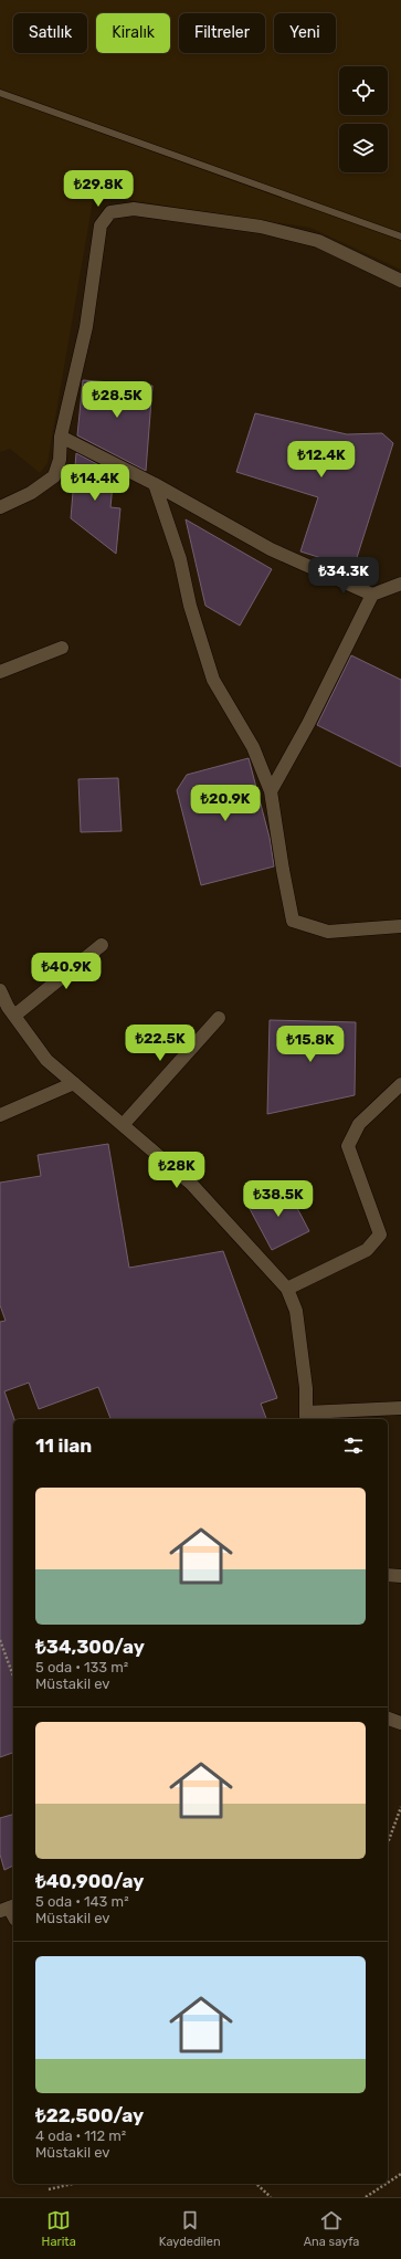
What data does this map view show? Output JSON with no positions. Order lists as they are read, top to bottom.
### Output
{
  "page": {
    "chip": [
      "Satılık",
      "Kiralık",
      "Filtreler",
      "Yeni"
    ],
    "price": [
      "₺29.8K",
      "₺28.5K",
      "₺12.4K",
      "₺14.4K",
      "₺34.3K",
      "₺20.9K",
      "₺40.9K",
      "₺22.5K",
      "₺15.8K",
      "₺28K",
      "₺38.5K"
    ],
    "heading": "11 ilan",
    "list": [
      {
        "name": "₺34,300/ay",
        "note": "5 oda · 133 m² · Müstakil ev"
      },
      {
        "name": "₺40,900/ay",
        "note": "5 oda · 143 m² · Müstakil ev"
      },
      {
        "name": "₺22,500/ay",
        "note": "4 oda · 112 m² · Müstakil ev"
      }
    ],
    "tabs": ["Harita", "Kaydedilen", "Ana sayfa"]
  }
}
